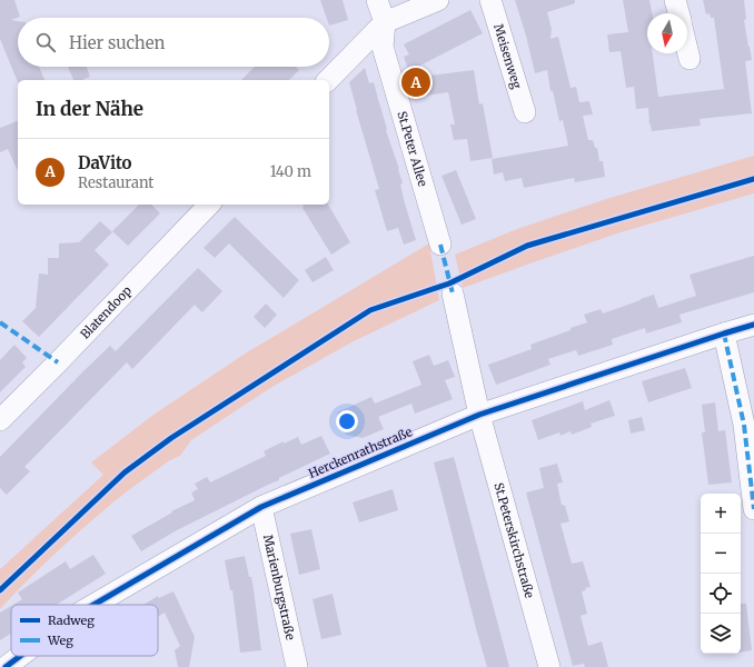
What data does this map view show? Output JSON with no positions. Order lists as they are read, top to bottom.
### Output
{
  "streets": {
    "street": [
      "Meisenweg",
      "St.Peter Allee",
      "Blatendoop",
      "Herckenrathstraße",
      "St.Peterskirchstraße",
      "Marienburgstraße"
    ]
  },
  "crossings": [
    ["Herckenrathstraße", "St.Peterskirchstraße"],
    ["Herckenrathstraße", "Marienburgstraße"]
  ],
  "legend": ["Radweg", "Weg"],
  "north": "bottom",
  "page": {
    "search": "Hier suchen",
    "pins": "A",
    "heading": "In der Nähe",
    "list": [
      {
        "mark": "A",
        "name": "DaVito",
        "note": "Restaurant",
        "value": "140 m"
      }
    ],
    "map_buttons": ["+", "−"]
  }
}
